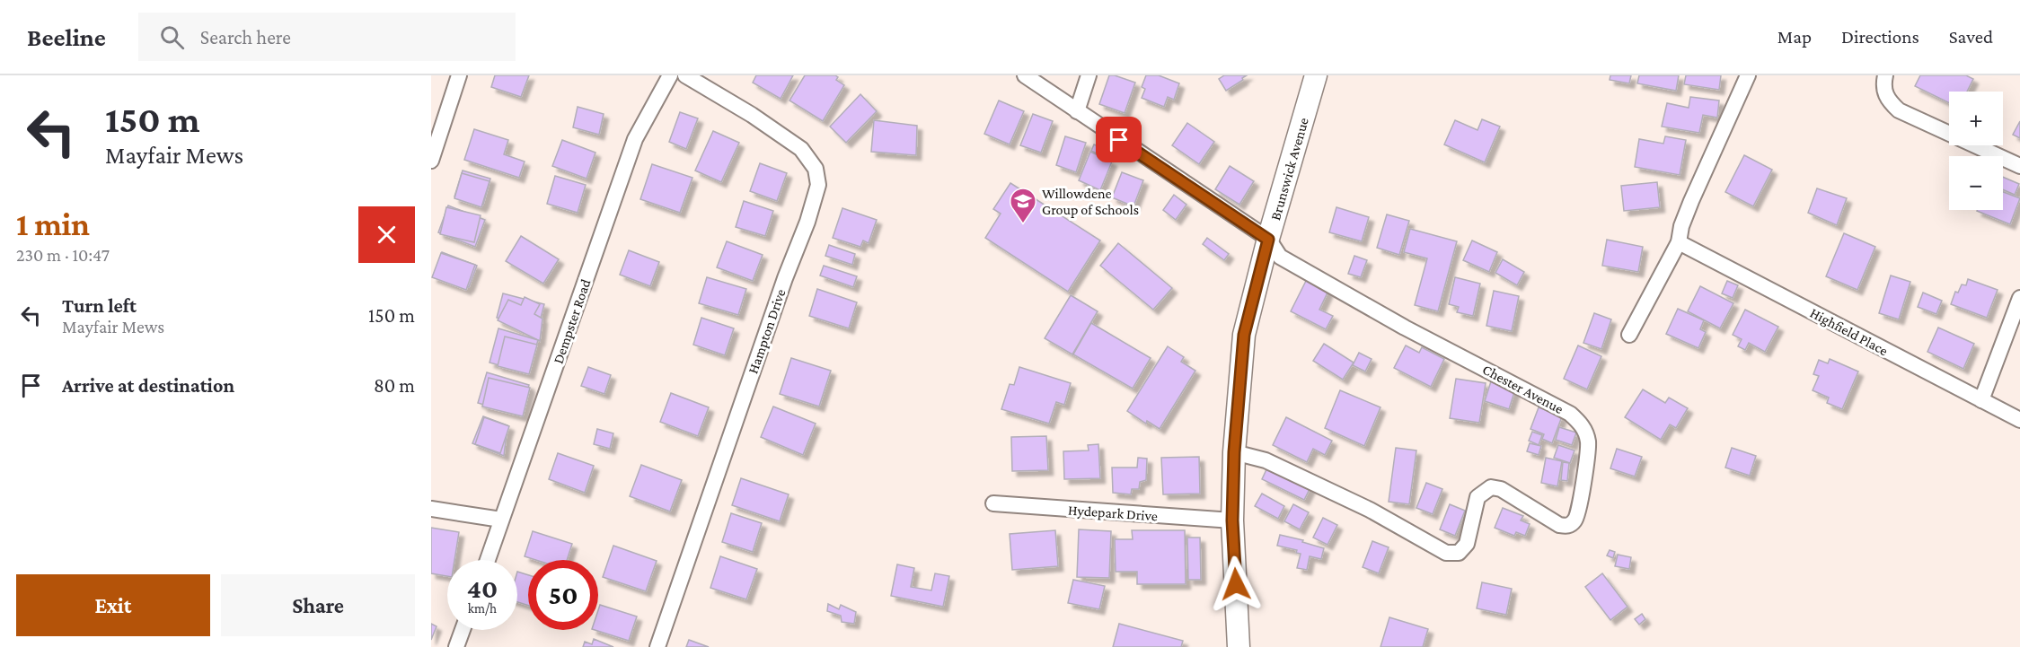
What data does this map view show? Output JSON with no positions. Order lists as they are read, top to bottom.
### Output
{
  "streets": {
    "main road": ["Brunswick Avenue"],
    "street": [
      "Dempster Road",
      "Hampton Drive",
      "Highfield Place",
      "Chester Avenue",
      "Hydepark Drive"
    ]
  },
  "crossings": [
    ["Brunswick Avenue", "Chester Avenue"],
    ["Brunswick Avenue", "Hydepark Drive"]
  ],
  "places": {
    "school or university": ["Willowdene Group of Schools"]
  },
  "page": {
    "header": "Beeline",
    "search": "Search here",
    "nav": ["Map", "Directions", "Saved"],
    "turn": ["150 m", "Mayfair Mews"],
    "map_buttons": ["+", "−"],
    "heading": ["1 min", "230 m · 10:47"],
    "list": [
      {
        "name": "Turn left",
        "note": "Mayfair Mews",
        "value": "150 m"
      },
      {
        "name": "Arrive at destination",
        "value": "80 m"
      }
    ],
    "speed": "40 km/h",
    "limit": "50",
    "buttons": ["Exit", "Share"]
  }
}
